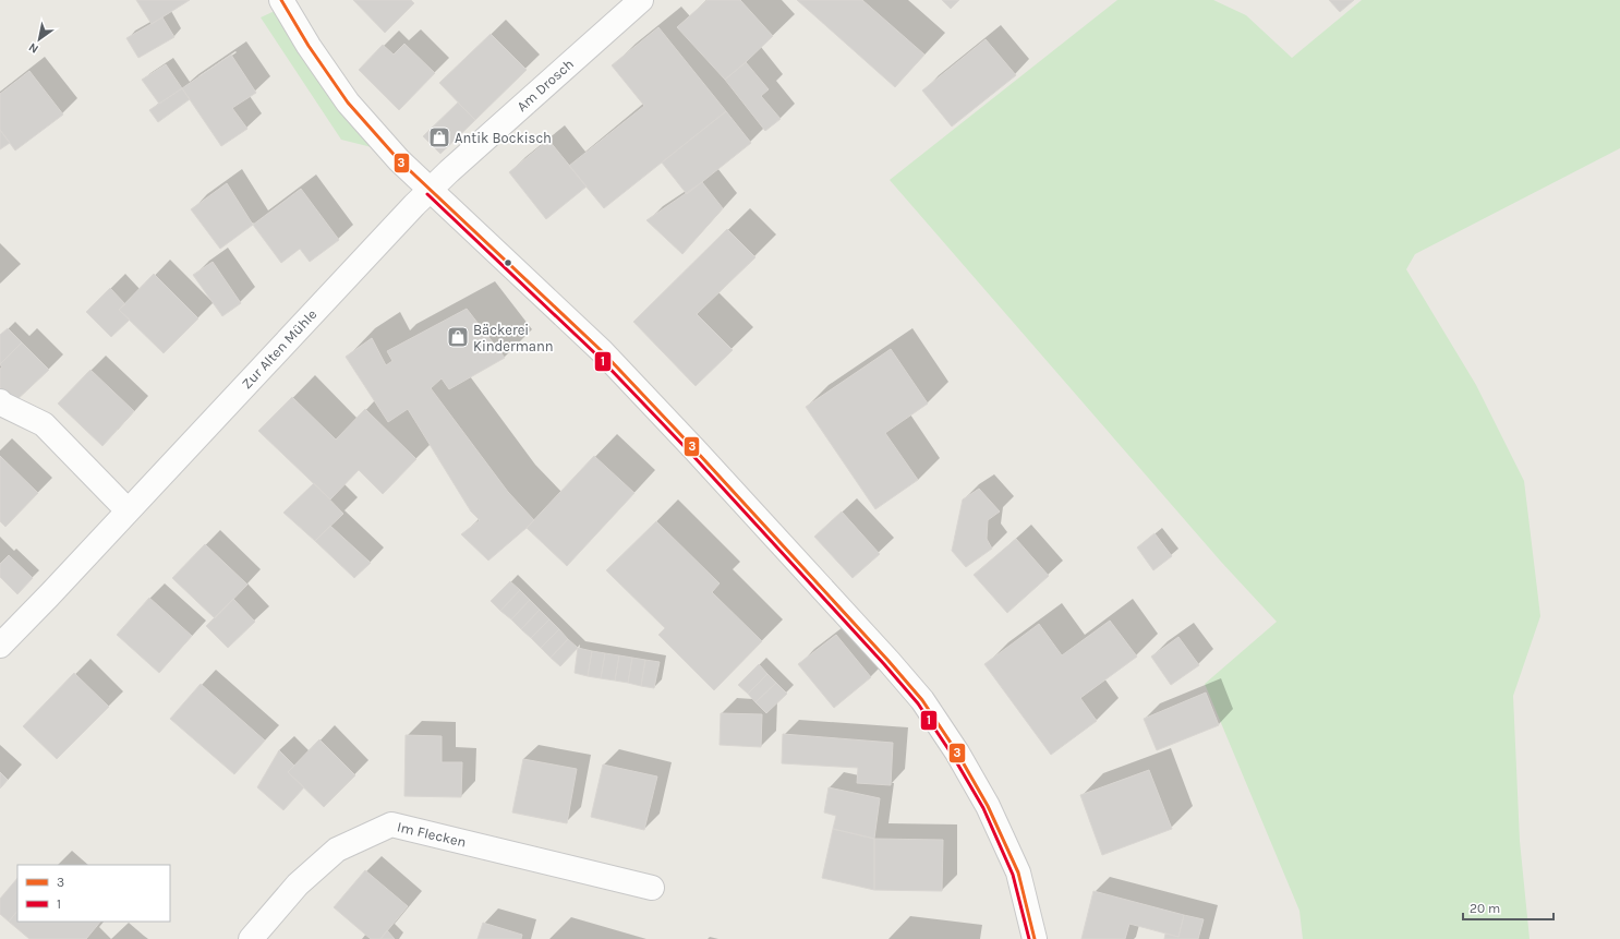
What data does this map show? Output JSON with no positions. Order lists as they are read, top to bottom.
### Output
{
  "streets": {
    "street": ["Am Drosch", "Zur Alten Mühle", "Im Flecken"]
  },
  "crossings": [
    ["Am Drosch", "Zur Alten Mühle"]
  ],
  "places": {
    "shop": ["Antik Bockisch", "Bäckerei Kindermann"]
  },
  "lines": ["transit line 3", "transit line 1"],
  "legend": ["3", "1"],
  "scale_bar": "20 m",
  "north": "bottom left"
}
